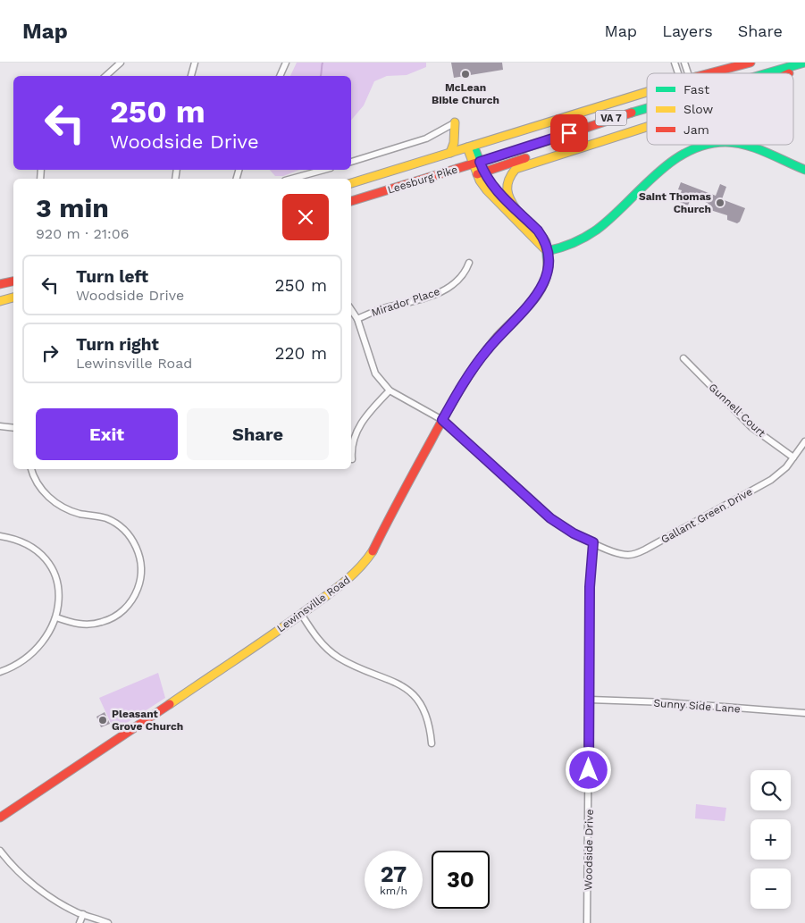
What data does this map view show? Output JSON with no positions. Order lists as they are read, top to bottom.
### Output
{
  "streets": {
    "main road": ["VA 7", "Leesburg Pike", "Lewinsville Road"],
    "street": [
      "Mirador Place",
      "Gunnell Court",
      "Gallant Green Drive",
      "Sunny Side Lane",
      "Woodside Drive"
    ]
  },
  "crossings": [
    ["Leesburg Pike", "Lewinsville Road"],
    ["Gunnell Court", "Gallant Green Drive"],
    ["Gallant Green Drive", "Woodside Drive"],
    ["Sunny Side Lane", "Woodside Drive"]
  ],
  "places": ["McLean Bible Church", "Saint Thomas Church", "Pleasant Grove Church"],
  "legend": ["Fast", "Slow", "Jam"],
  "page": {
    "header": "Map",
    "nav": ["Map", "Layers", "Share"],
    "turn": ["250 m", "Woodside Drive"],
    "heading": ["3 min", "920 m · 21:06"],
    "list": [
      {
        "name": "Turn left",
        "note": "Woodside Drive",
        "value": "250 m"
      },
      {
        "name": "Turn right",
        "note": "Lewinsville Road",
        "value": "220 m"
      }
    ],
    "buttons": ["Exit", "Share"],
    "map_buttons": ["+", "−"],
    "speed": "27 km/h",
    "limit": "30"
  }
}
